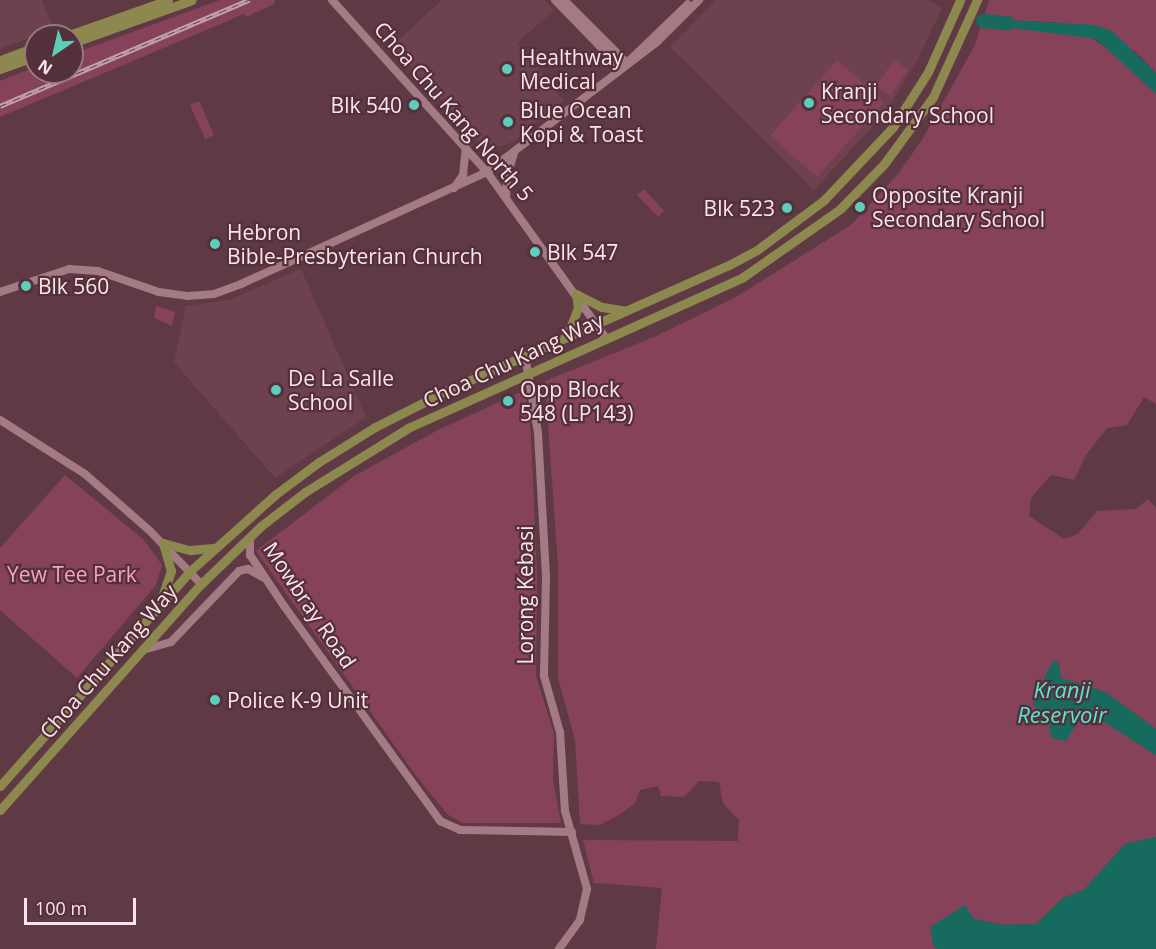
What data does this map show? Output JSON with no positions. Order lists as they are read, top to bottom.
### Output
{
  "streets": {
    "main road": ["Choa Chu Kang Way"],
    "street": ["Choa Chu Kang North 5", "Lorong Kebasi", "Mowbray Road"]
  },
  "crossings": [
    ["Choa Chu Kang North 5", "Choa Chu Kang Way"],
    ["Choa Chu Kang Way", "Lorong Kebasi"],
    ["Choa Chu Kang Way", "Mowbray Road"],
    ["Lorong Kebasi", "Mowbray Road"]
  ],
  "water": ["Kranji Reservoir"],
  "parks": ["Yew Tee Park"],
  "places": [
    "Healthway Medical",
    "Kranji Secondary School",
    "Blk 540",
    "Blue Ocean Kopi & Toast",
    "Opposite Kranji Secondary School",
    "Blk 523",
    "Hebron Bible-Presbyterian Church",
    "Blk 547",
    "Blk 560",
    "De La Salle School",
    "Opp Block 548 (LP143)",
    "Police K-9 Unit"
  ],
  "scale_bar": "100 m",
  "north": "bottom left"
}
